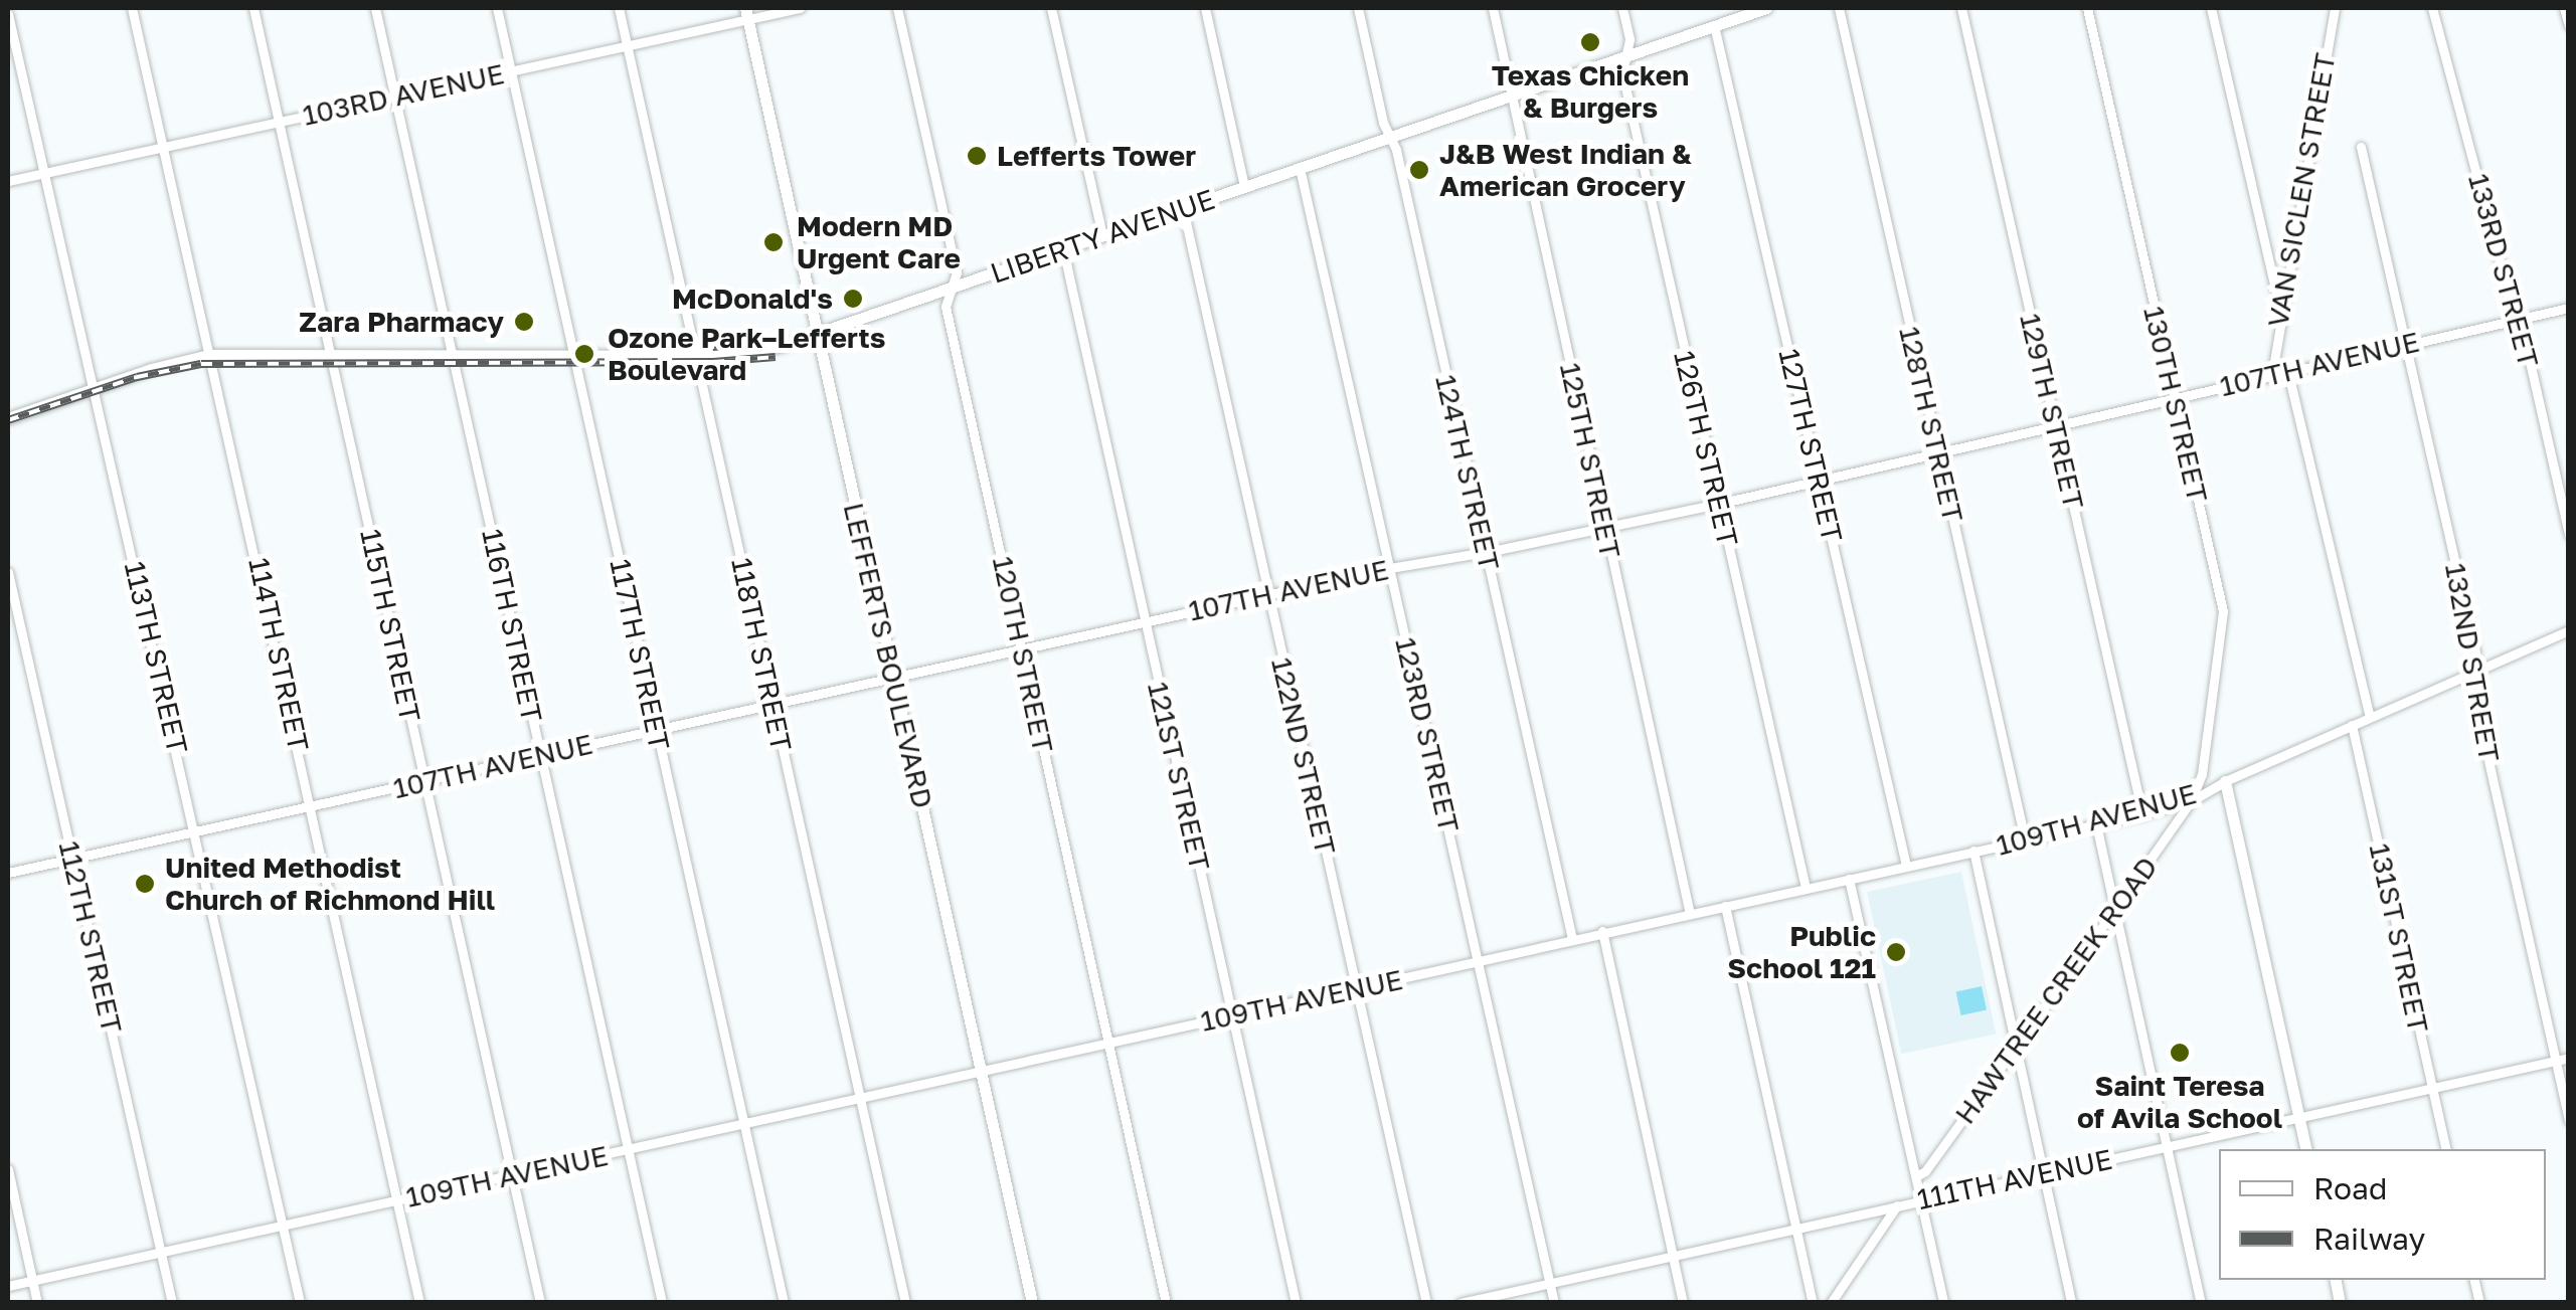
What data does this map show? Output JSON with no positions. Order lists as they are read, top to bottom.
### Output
{
  "streets": {
    "street": [
      "103RD AVENUE",
      "VAN SICLEN STREET",
      "LIBERTY AVENUE",
      "133RD STREET",
      "107TH AVENUE",
      "130TH STREET",
      "129TH STREET",
      "128TH STREET",
      "127TH STREET",
      "126TH STREET",
      "125TH STREET",
      "124TH STREET",
      "115TH STREET",
      "116TH STREET",
      "114TH STREET",
      "117TH STREET",
      "118TH STREET",
      "120TH STREET",
      "LEFFERTS BOULEVARD",
      "113TH STREET",
      "132ND STREET",
      "123RD STREET",
      "122ND STREET",
      "121ST STREET",
      "109TH AVENUE",
      "112TH STREET",
      "131ST STREET",
      "HAWTREE CREEK ROAD",
      "111TH AVENUE"
    ]
  },
  "crossings": [
    ["103RD AVENUE", "115TH STREET"],
    ["103RD AVENUE", "116TH STREET"],
    ["103RD AVENUE", "114TH STREET"],
    ["103RD AVENUE", "117TH STREET"],
    ["103RD AVENUE", "118TH STREET"],
    ["103RD AVENUE", "LEFFERTS BOULEVARD"],
    ["103RD AVENUE", "113TH STREET"],
    ["VAN SICLEN STREET", "107TH AVENUE"],
    ["LIBERTY AVENUE", "127TH STREET"],
    ["LIBERTY AVENUE", "126TH STREET"],
    ["LIBERTY AVENUE", "125TH STREET"],
    ["LIBERTY AVENUE", "124TH STREET"],
    ["LIBERTY AVENUE", "115TH STREET"],
    ["LIBERTY AVENUE", "116TH STREET"],
    ["LIBERTY AVENUE", "114TH STREET"],
    ["LIBERTY AVENUE", "117TH STREET"],
    ["LIBERTY AVENUE", "118TH STREET"],
    ["LIBERTY AVENUE", "120TH STREET"],
    ["LIBERTY AVENUE", "LEFFERTS BOULEVARD"],
    ["LIBERTY AVENUE", "113TH STREET"],
    ["LIBERTY AVENUE", "123RD STREET"],
    ["LIBERTY AVENUE", "122ND STREET"],
    ["LIBERTY AVENUE", "121ST STREET"],
    ["133RD STREET", "107TH AVENUE"],
    ["107TH AVENUE", "130TH STREET"],
    ["107TH AVENUE", "129TH STREET"],
    ["107TH AVENUE", "128TH STREET"],
    ["107TH AVENUE", "127TH STREET"],
    ["107TH AVENUE", "126TH STREET"],
    ["107TH AVENUE", "125TH STREET"],
    ["107TH AVENUE", "124TH STREET"],
    ["107TH AVENUE", "115TH STREET"],
    ["107TH AVENUE", "116TH STREET"],
    ["107TH AVENUE", "114TH STREET"],
    ["107TH AVENUE", "117TH STREET"],
    ["107TH AVENUE", "118TH STREET"],
    ["107TH AVENUE", "120TH STREET"],
    ["107TH AVENUE", "LEFFERTS BOULEVARD"],
    ["107TH AVENUE", "113TH STREET"],
    ["107TH AVENUE", "132ND STREET"],
    ["107TH AVENUE", "123RD STREET"],
    ["107TH AVENUE", "122ND STREET"],
    ["107TH AVENUE", "121ST STREET"],
    ["107TH AVENUE", "112TH STREET"],
    ["130TH STREET", "109TH AVENUE"],
    ["130TH STREET", "HAWTREE CREEK ROAD"],
    ["129TH STREET", "109TH AVENUE"],
    ["128TH STREET", "109TH AVENUE"],
    ["127TH STREET", "109TH AVENUE"],
    ["126TH STREET", "109TH AVENUE"],
    ["125TH STREET", "109TH AVENUE"],
    ["124TH STREET", "109TH AVENUE"],
    ["115TH STREET", "109TH AVENUE"],
    ["116TH STREET", "109TH AVENUE"],
    ["114TH STREET", "109TH AVENUE"],
    ["117TH STREET", "109TH AVENUE"],
    ["118TH STREET", "109TH AVENUE"],
    ["120TH STREET", "109TH AVENUE"],
    ["LEFFERTS BOULEVARD", "109TH AVENUE"],
    ["113TH STREET", "109TH AVENUE"],
    ["132ND STREET", "109TH AVENUE"],
    ["132ND STREET", "111TH AVENUE"],
    ["123RD STREET", "109TH AVENUE"],
    ["123RD STREET", "111TH AVENUE"],
    ["122ND STREET", "109TH AVENUE"],
    ["121ST STREET", "109TH AVENUE"],
    ["109TH AVENUE", "112TH STREET"],
    ["109TH AVENUE", "131ST STREET"],
    ["109TH AVENUE", "HAWTREE CREEK ROAD"],
    ["131ST STREET", "111TH AVENUE"]
  ],
  "places": [
    "Texas Chicken & Burgers",
    "Lefferts Tower",
    "J&B West Indian & American Grocery",
    "Modern MD Urgent Care",
    "McDonald's",
    "Zara Pharmacy",
    "Ozone Park–Lefferts Boulevard",
    "United Methodist Church of Richmond Hill",
    "Public School 121",
    "Saint Teresa of Avila School"
  ],
  "legend": ["Road", "Railway"]
}
